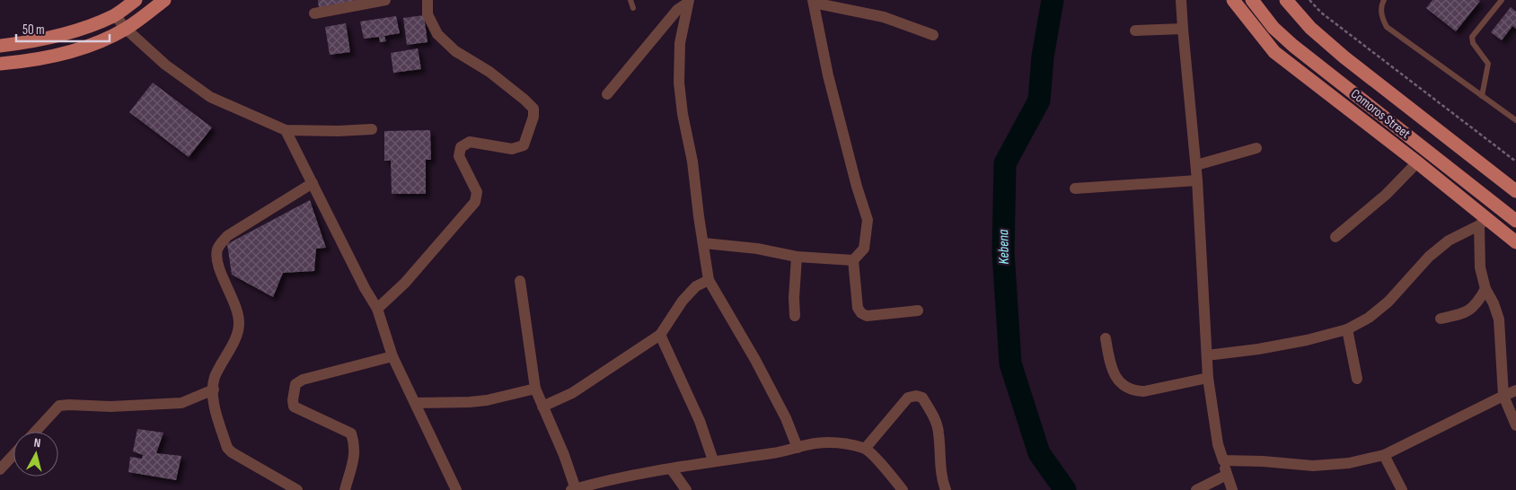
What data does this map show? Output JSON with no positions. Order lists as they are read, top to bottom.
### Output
{
  "streets": {
    "main road": ["Comoros Street"]
  },
  "water": ["Kebena"],
  "scale_bar": "50 m",
  "north": "top"
}
